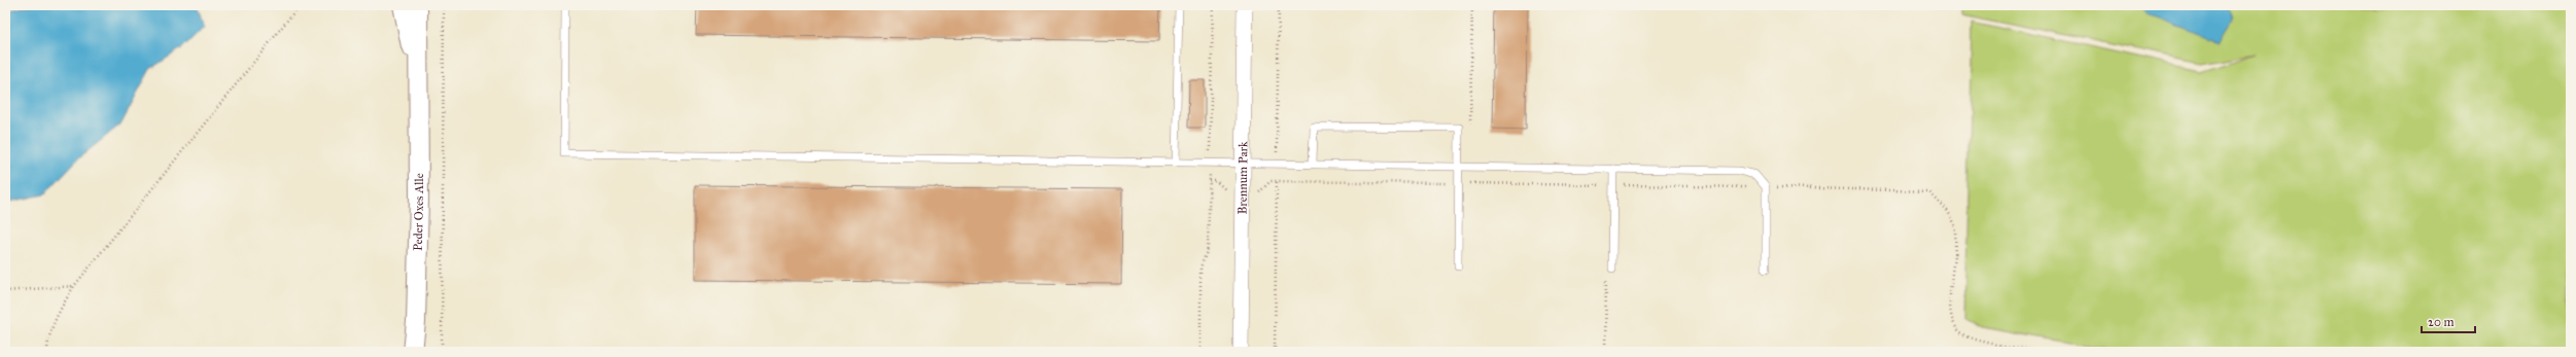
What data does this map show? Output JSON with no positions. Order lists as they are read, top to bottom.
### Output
{
  "streets": {
    "street": ["Brennum Park", "Peder Oxes Alle"]
  },
  "scale_bar": "20 m"
}
